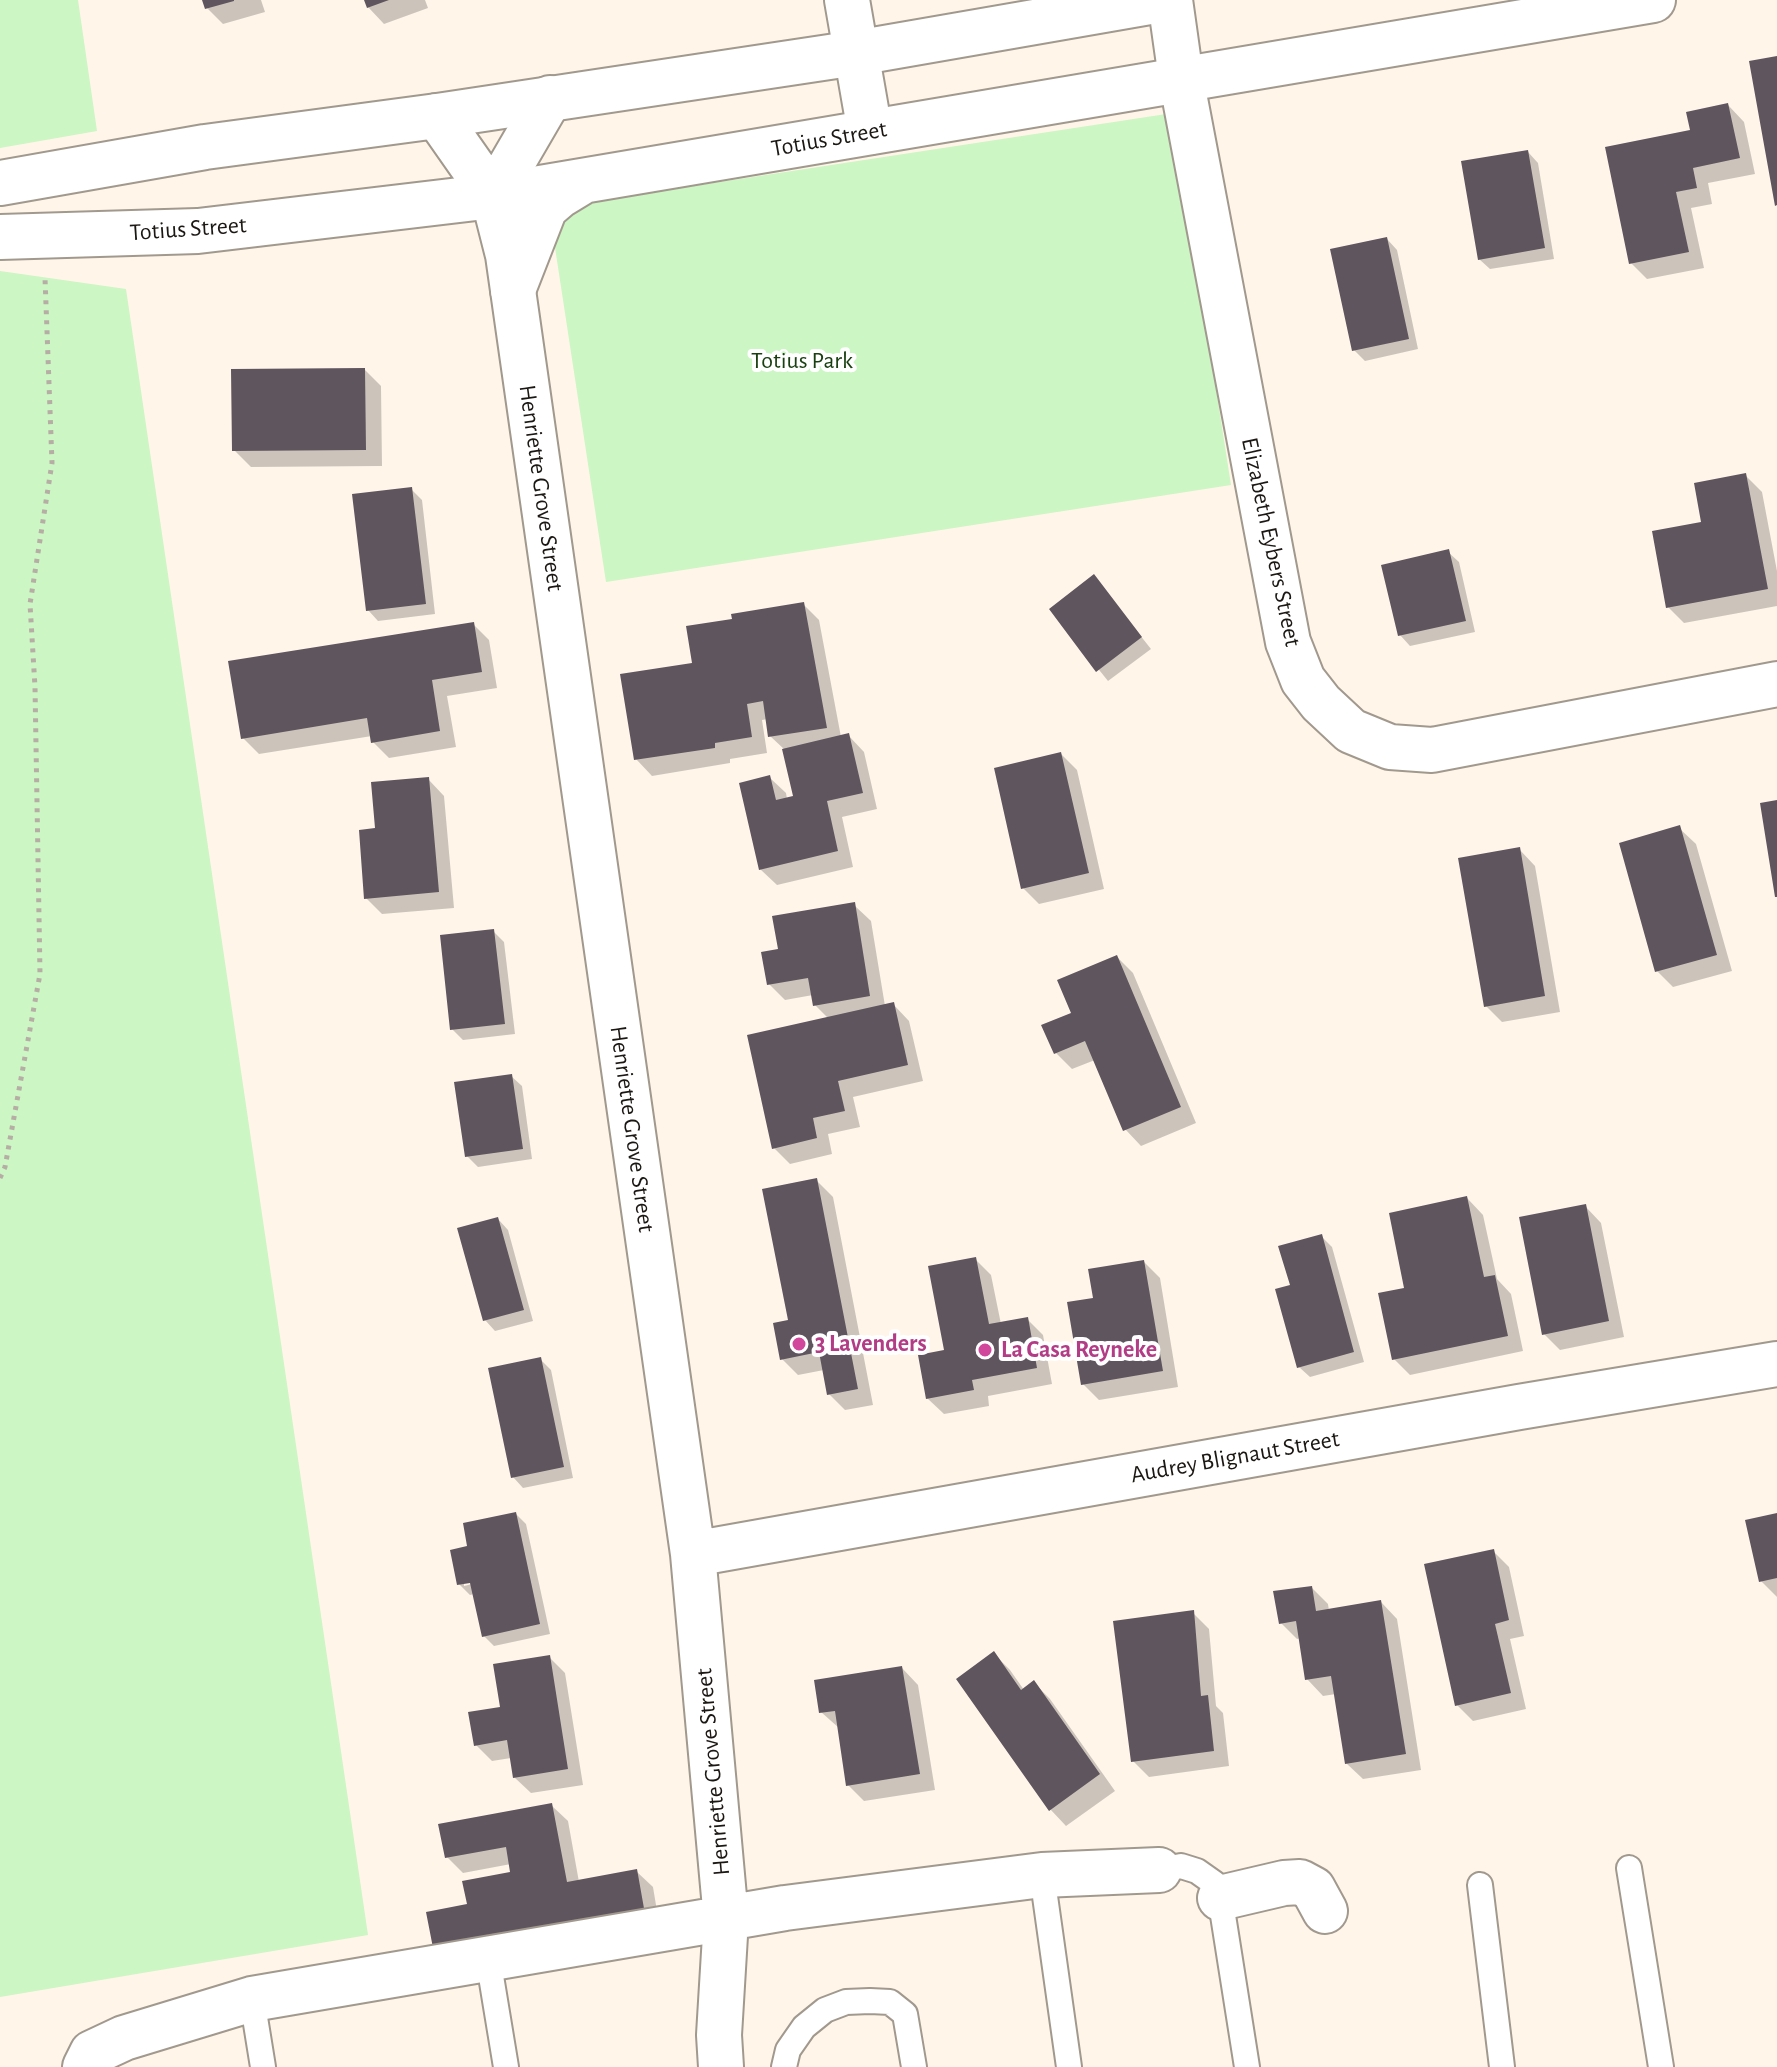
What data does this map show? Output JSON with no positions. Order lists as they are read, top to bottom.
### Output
{
  "streets": {
    "street": [
      "Totius Street",
      "Henriette Grove Street",
      "Elizabeth Eybers Street",
      "Audrey Blignaut Street"
    ]
  },
  "crossings": [
    ["Totius Street", "Henriette Grove Street"],
    ["Totius Street", "Elizabeth Eybers Street"],
    ["Henriette Grove Street", "Audrey Blignaut Street"]
  ],
  "parks": ["Totius Park"],
  "places": ["3 Lavenders", "La Casa Reyneke"]
}
